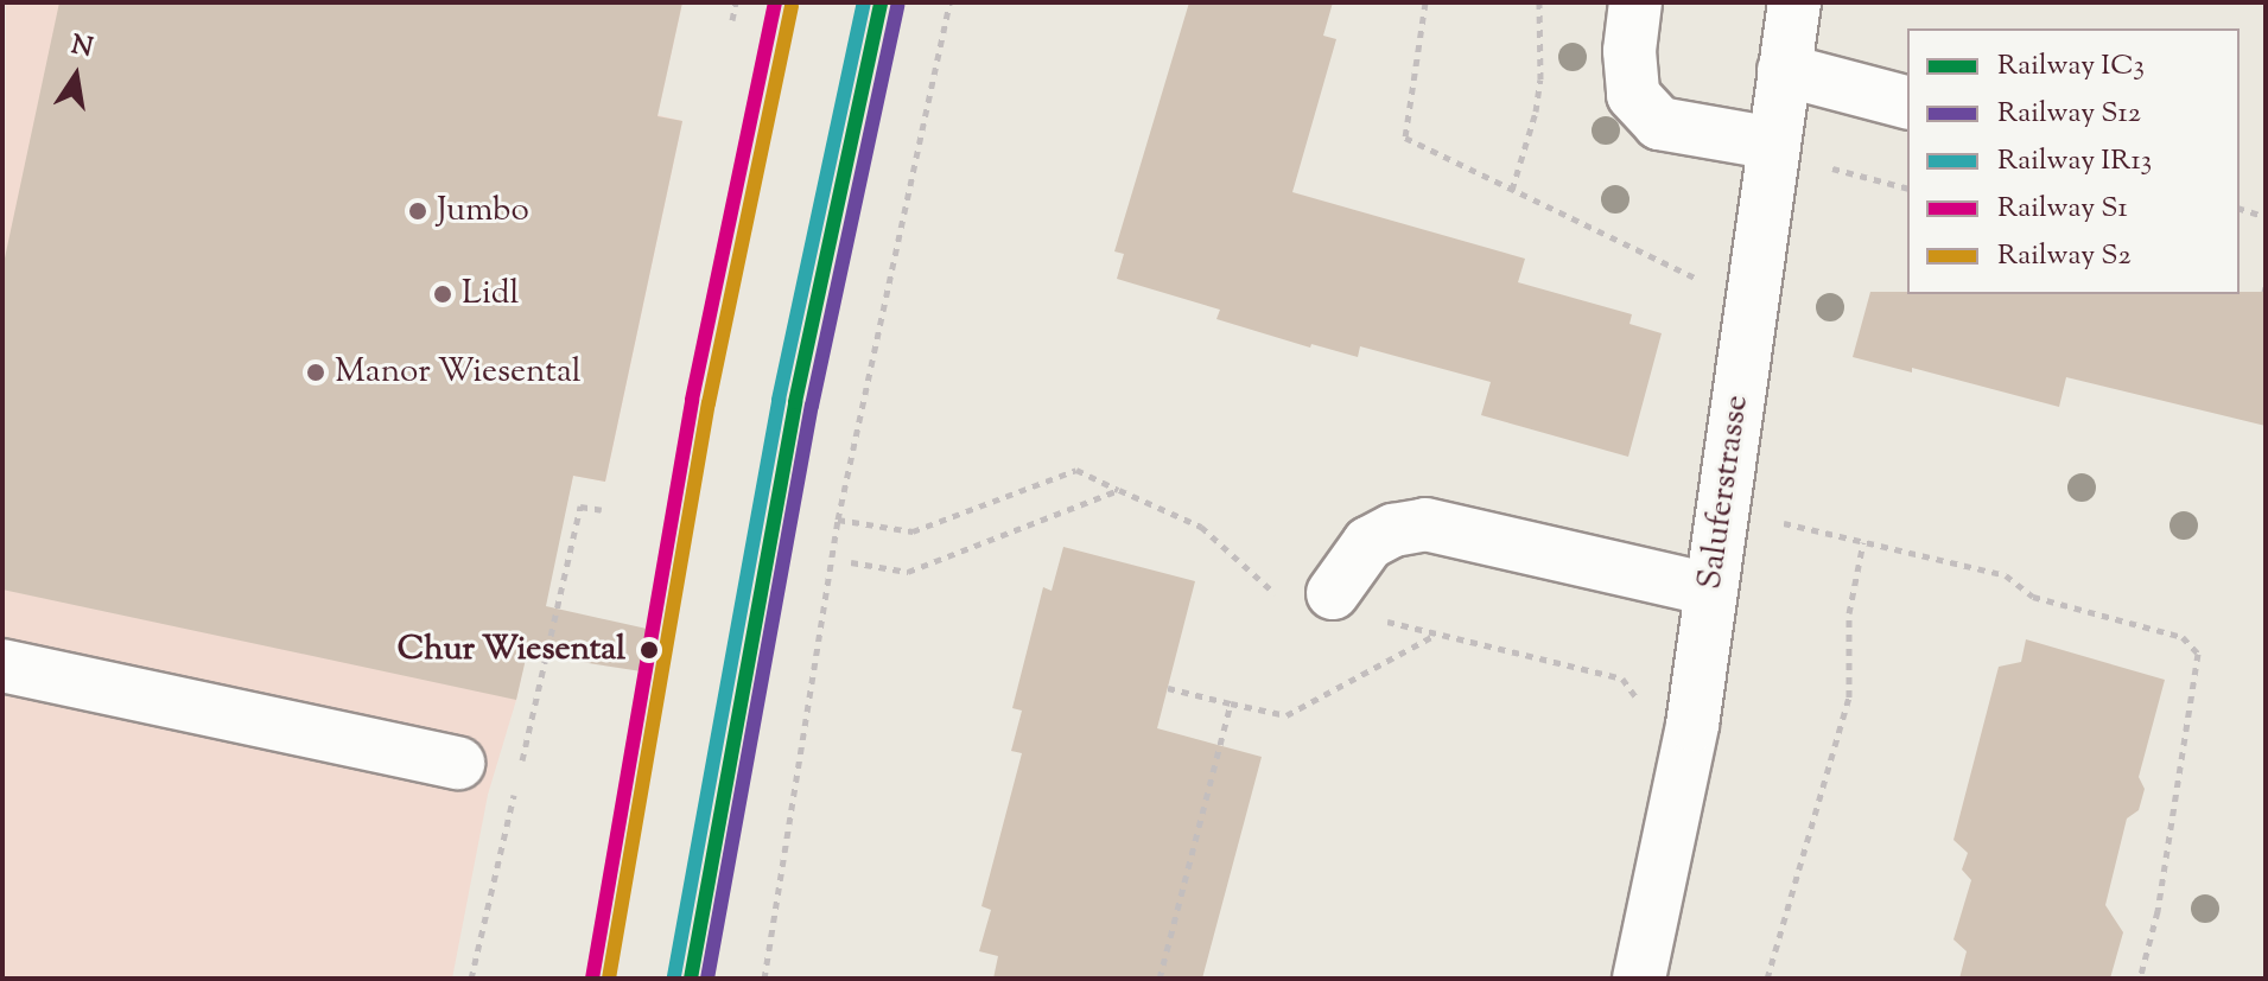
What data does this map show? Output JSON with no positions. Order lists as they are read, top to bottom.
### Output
{
  "streets": {
    "street": ["Saluferstrasse"]
  },
  "places": [
    "Jumbo",
    "Lidl",
    "Manor Wiesental",
    "Chur Wiesental"
  ],
  "lines": [
    "rail line IC3",
    "rail line IR13",
    "rail line S1",
    "rail line S12",
    "rail line S2"
  ],
  "legend": [
    "Railway IC3",
    "Railway S12",
    "Railway IR13",
    "Railway S1",
    "Railway S2"
  ],
  "north": "top"
}
